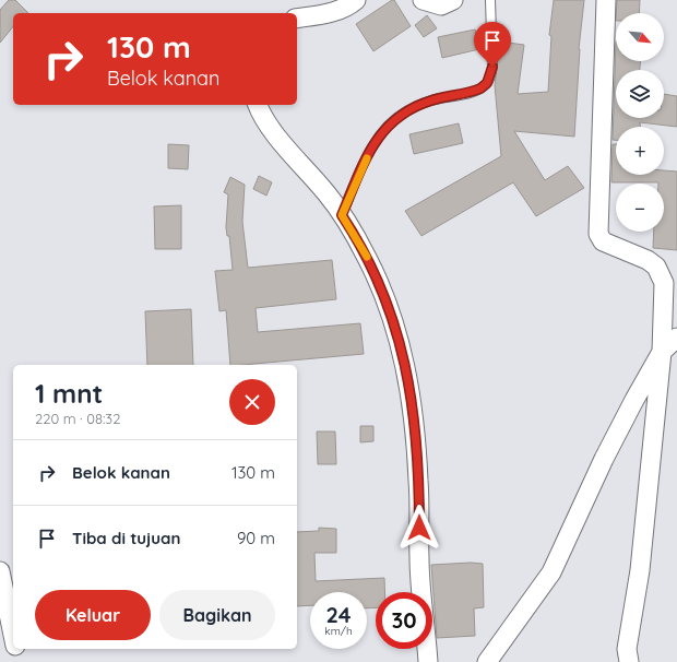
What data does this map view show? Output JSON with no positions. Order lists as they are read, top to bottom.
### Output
{
  "north": "bottom right",
  "page": {
    "map_buttons": ["+", "−"],
    "turn": ["130 m", "Belok kanan"],
    "heading": ["1 mnt", "220 m · 08:32"],
    "list": [
      {
        "name": "Belok kanan",
        "value": "130 m"
      },
      {
        "name": "Tiba di tujuan",
        "value": "90 m"
      }
    ],
    "buttons": ["Keluar", "Bagikan"],
    "speed": "24 km/h",
    "limit": "30"
  }
}
